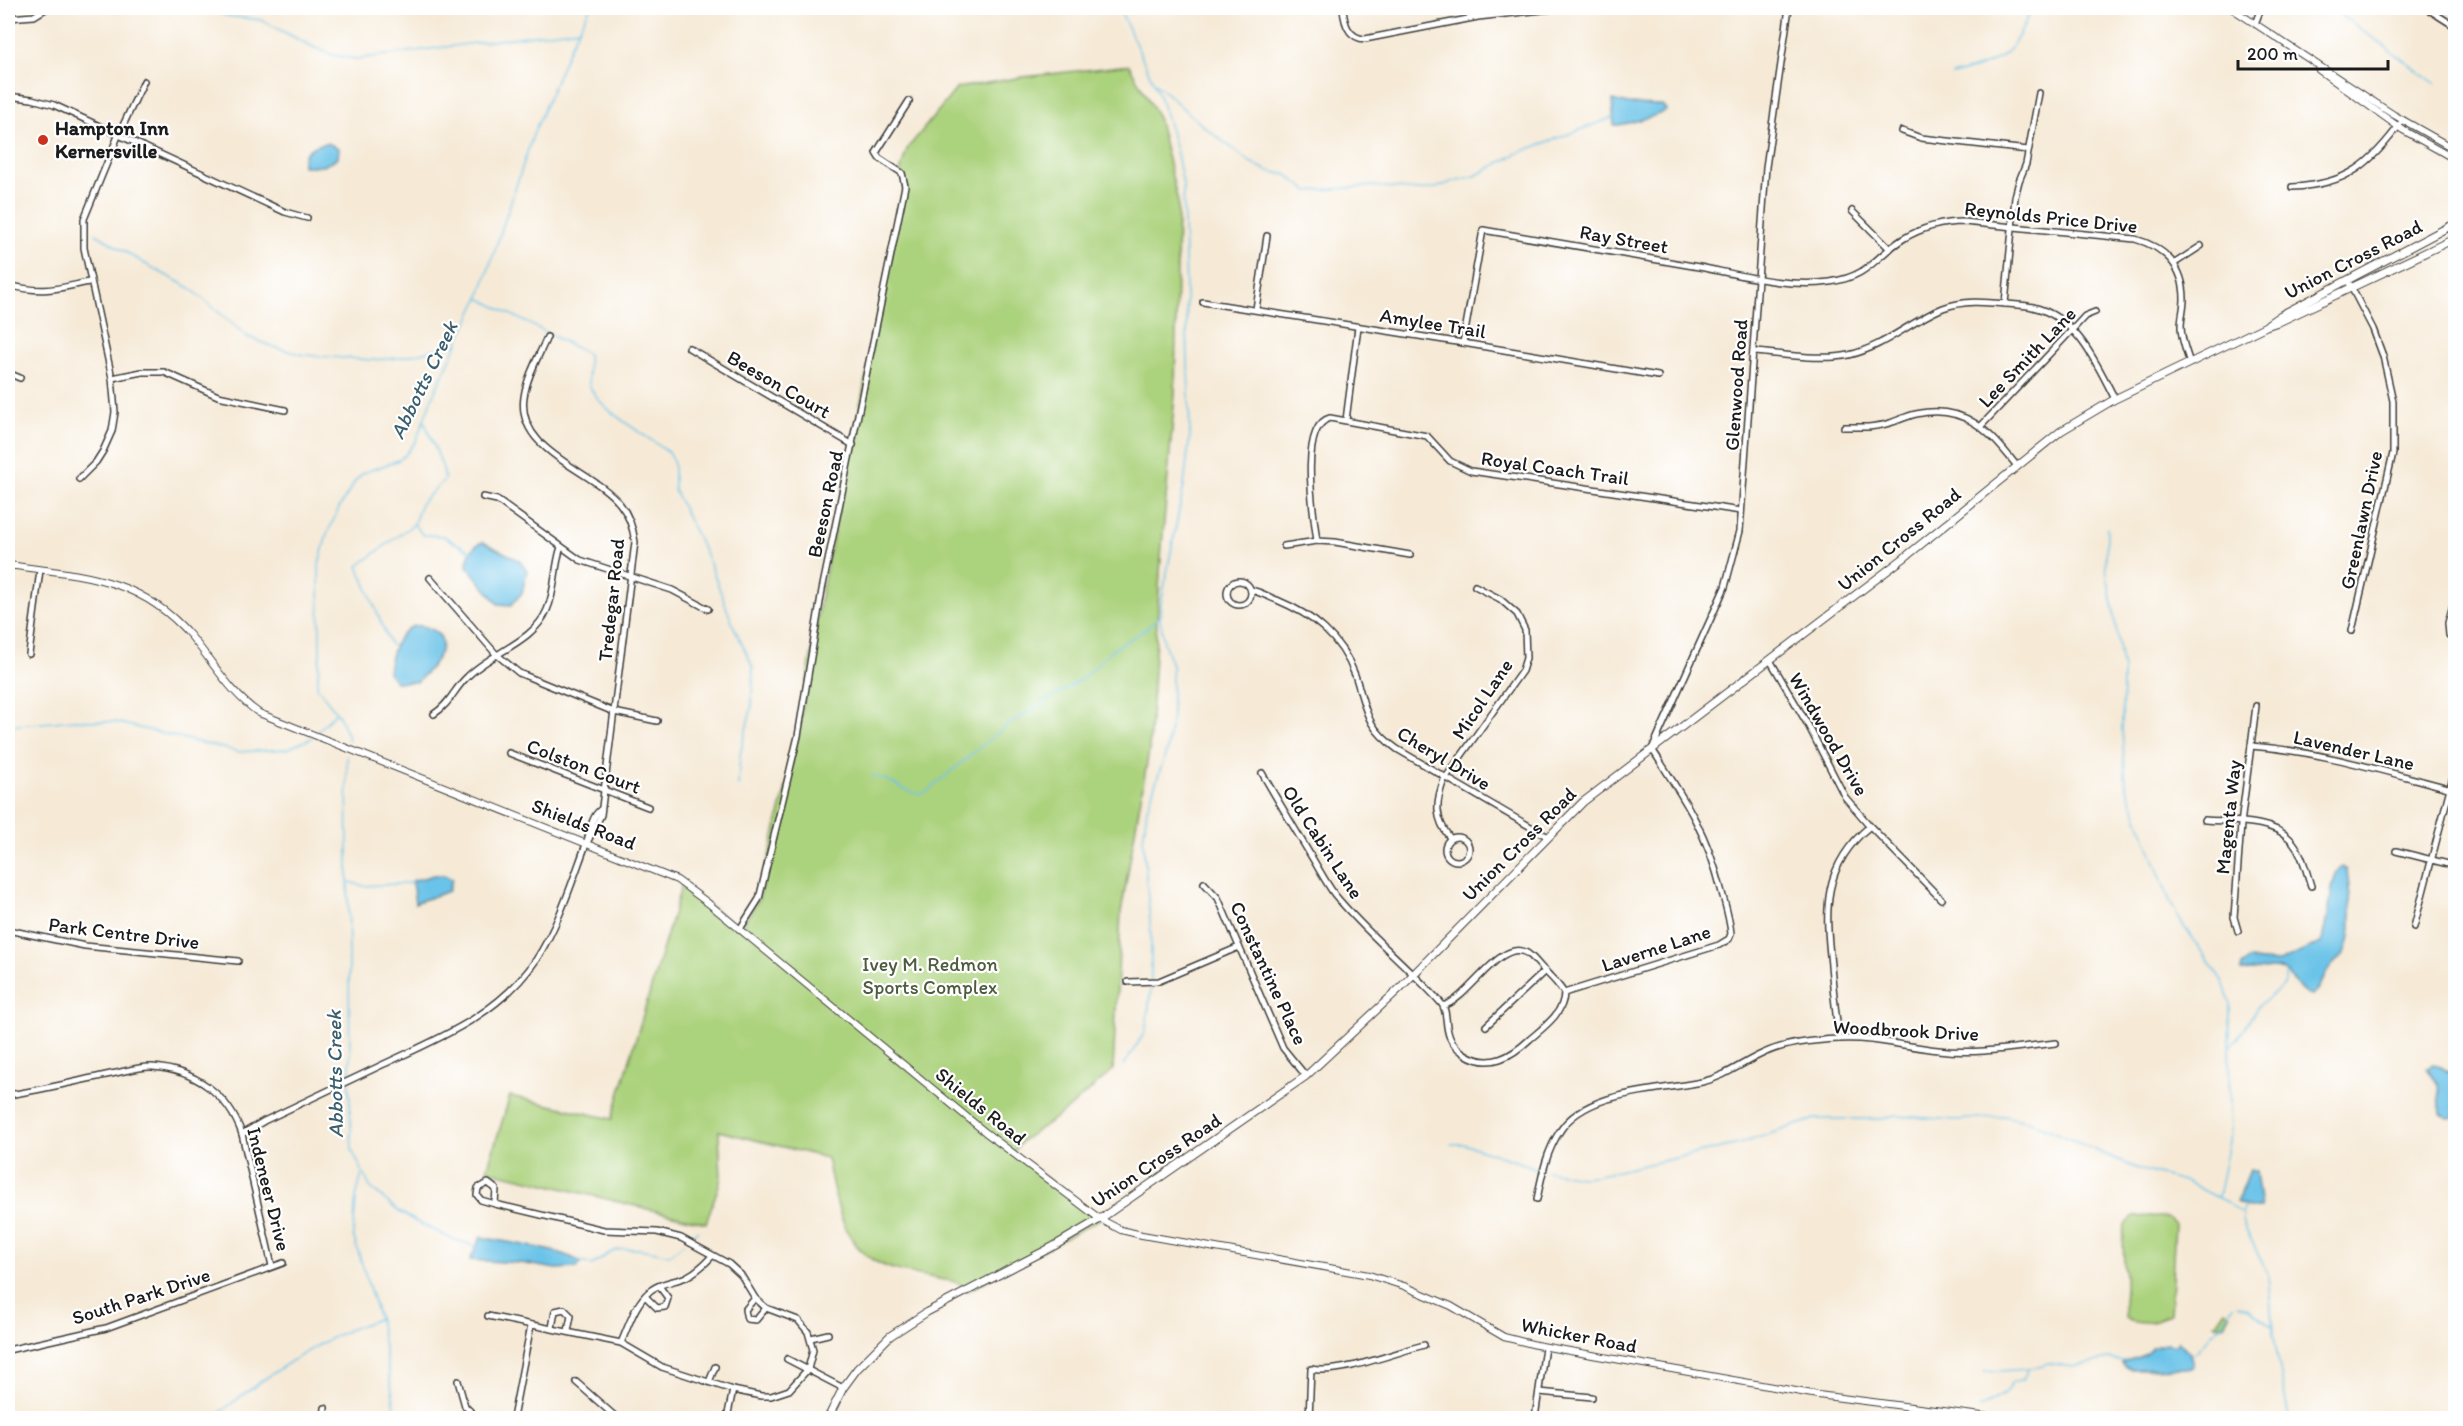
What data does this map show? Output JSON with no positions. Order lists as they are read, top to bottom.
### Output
{
  "streets": {
    "main road": ["Union Cross Road"],
    "street": [
      "Reynolds Price Drive",
      "Ray Street",
      "Amylee Trail",
      "Lee Smith Lane",
      "Beeson Court",
      "Glenwood Road",
      "Royal Coach Trail",
      "Beeson Road",
      "Greenlawn Drive",
      "Tredegar Road",
      "Micol Lane",
      "Windwood Drive",
      "Lavender Lane",
      "Cheryl Drive",
      "Colston Court",
      "Magenta Way",
      "Shields Road",
      "Old Cabin Lane",
      "Park Centre Drive",
      "Laverne Lane",
      "Constantine Place",
      "Woodbrook Drive",
      "Indeneer Drive",
      "South Park Drive",
      "Whicker Road"
    ]
  },
  "crossings": [
    ["Reynolds Price Drive", "Ray Street"],
    ["Reynolds Price Drive", "Glenwood Road"],
    ["Ray Street", "Amylee Trail"],
    ["Ray Street", "Glenwood Road"],
    ["Union Cross Road", "Glenwood Road"],
    ["Union Cross Road", "Greenlawn Drive"],
    ["Union Cross Road", "Windwood Drive"],
    ["Union Cross Road", "Cheryl Drive"],
    ["Union Cross Road", "Shields Road"],
    ["Union Cross Road", "Old Cabin Lane"],
    ["Union Cross Road", "Laverne Lane"],
    ["Union Cross Road", "Constantine Place"],
    ["Union Cross Road", "Whicker Road"],
    ["Beeson Court", "Beeson Road"],
    ["Glenwood Road", "Royal Coach Trail"],
    ["Glenwood Road", "Laverne Lane"],
    ["Beeson Road", "Shields Road"],
    ["Tredegar Road", "Colston Court"],
    ["Tredegar Road", "Shields Road"],
    ["Tredegar Road", "Indeneer Drive"],
    ["Micol Lane", "Cheryl Drive"],
    ["Lavender Lane", "Magenta Way"],
    ["Shields Road", "Whicker Road"],
    ["Old Cabin Lane", "Laverne Lane"],
    ["Indeneer Drive", "South Park Drive"]
  ],
  "water": ["Abbotts Creek"],
  "parks": ["Ivey M. Redmon Sports Complex"],
  "places": ["Hampton Inn Kernersville"],
  "scale_bar": "200 m"
}
